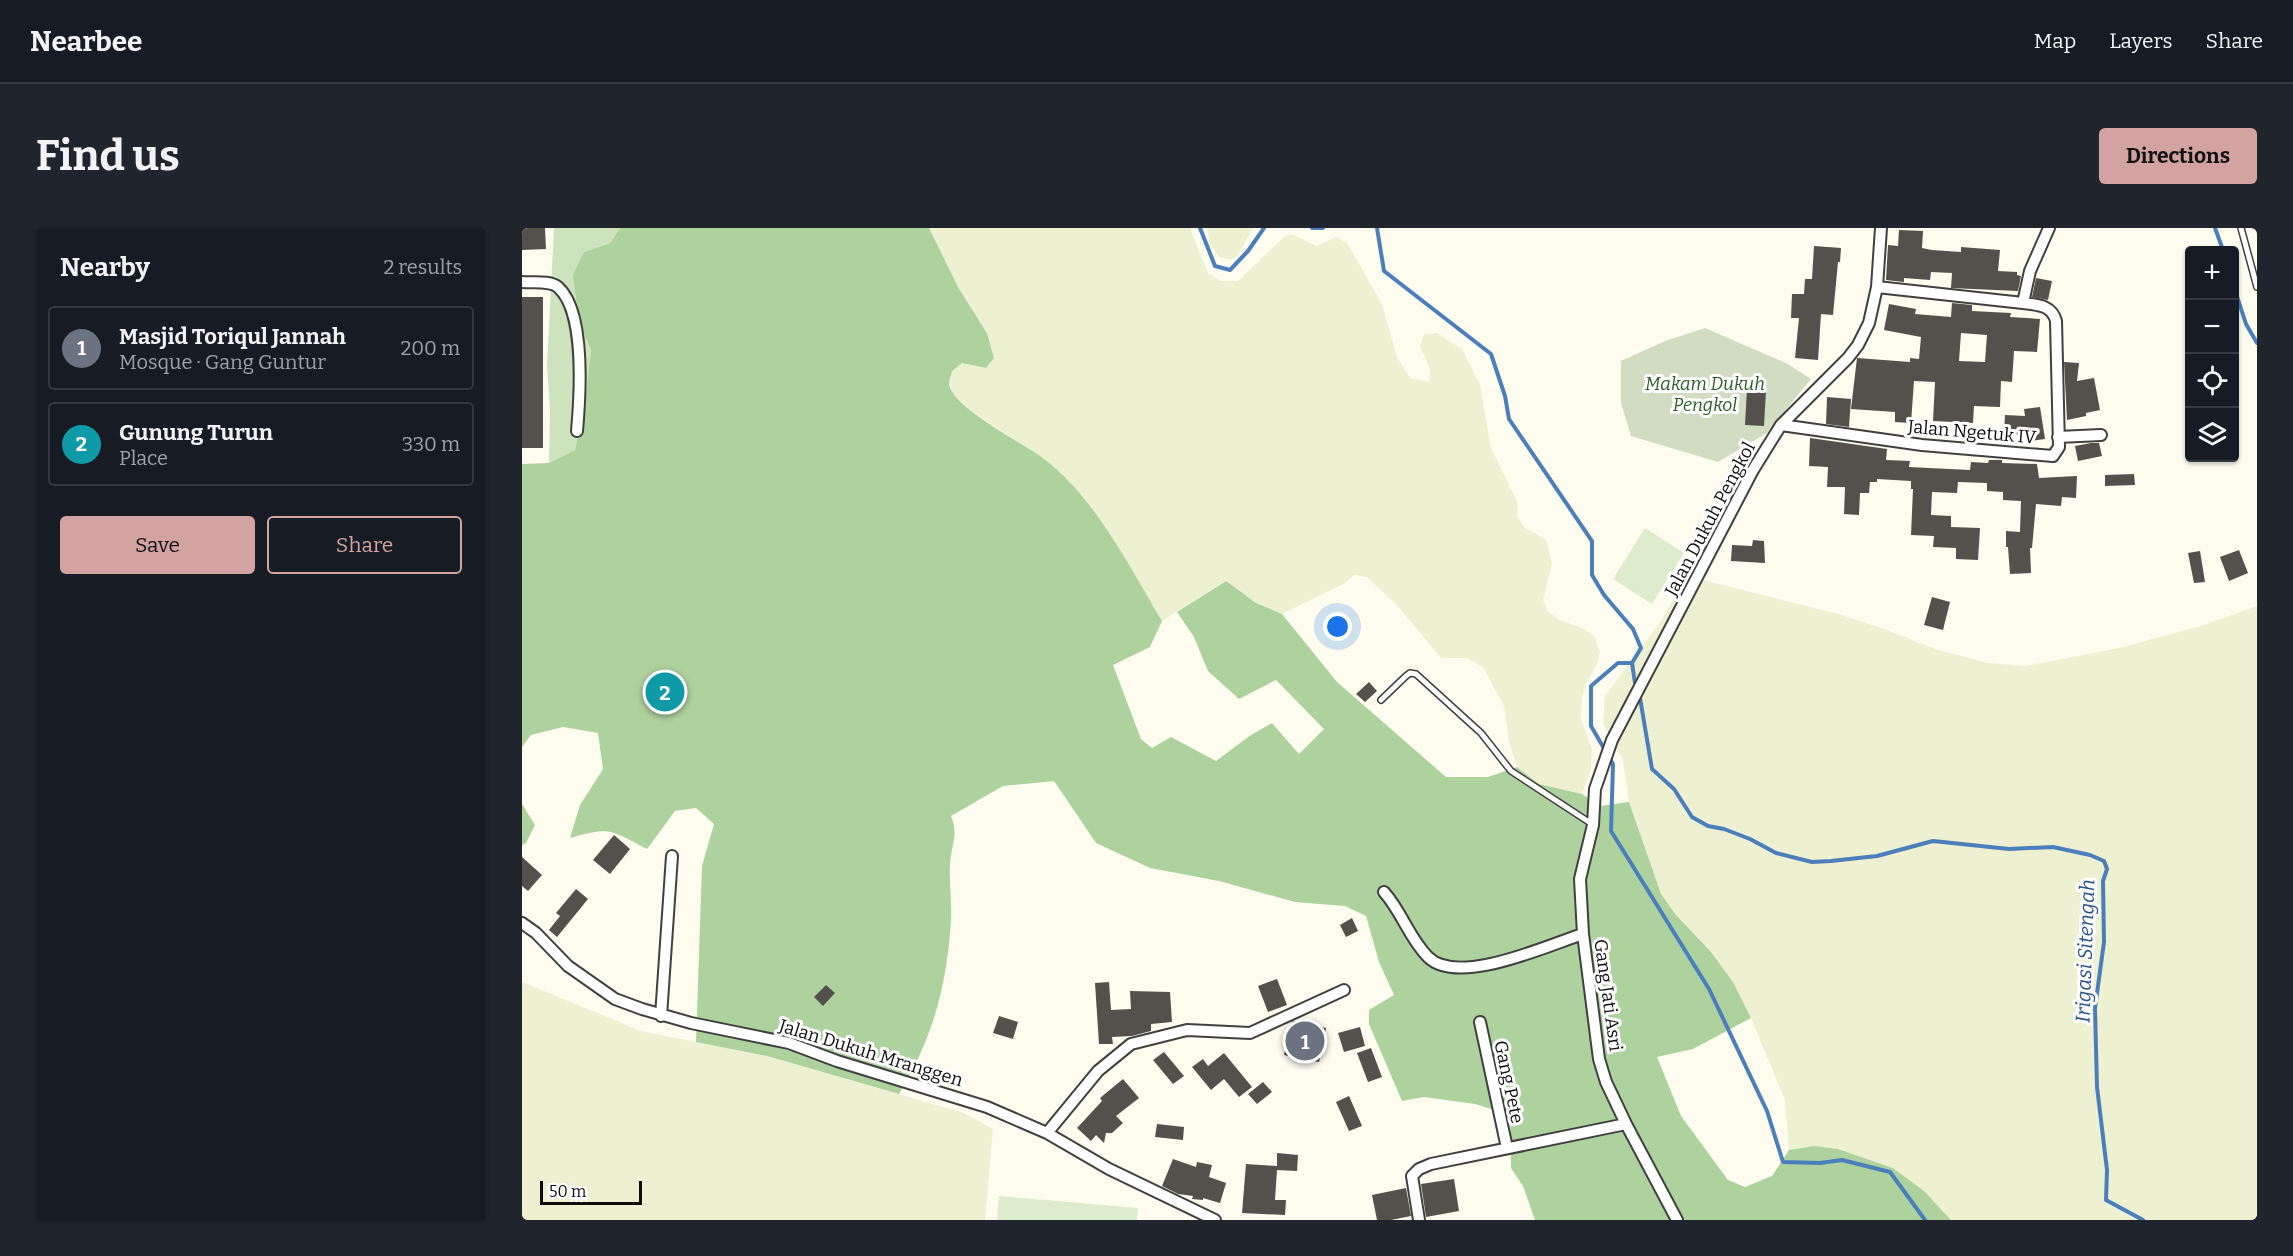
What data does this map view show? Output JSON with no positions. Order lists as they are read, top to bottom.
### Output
{
  "streets": {
    "street": [
      "Jalan Ngetuk IV",
      "Jalan Dukuh Pengkol",
      "Gang Jati Asri",
      "Jalan Dukuh Mranggen",
      "Gang Pete"
    ]
  },
  "crossings": [
    ["Jalan Ngetuk IV", "Jalan Dukuh Pengkol"],
    ["Jalan Dukuh Pengkol", "Gang Jati Asri"],
    ["Gang Jati Asri", "Gang Pete"]
  ],
  "water": ["Irigasi Sitengah"],
  "parks": ["Makam Dukuh Pengkol"],
  "scale_bar": "50 m",
  "page": {
    "header": "Nearbee",
    "nav": ["Map", "Layers", "Share"],
    "buttons": [
      "Directions",
      ["Save", "Share"]
    ],
    "title": "Find us",
    "heading": ["Nearby", "2 results"],
    "map_buttons": ["+", "−"],
    "list": [
      {
        "mark": "1",
        "name": "Masjid Toriqul Jannah",
        "note": "Mosque · Gang Guntur",
        "value": "200 m"
      },
      {
        "mark": "2",
        "name": "Gunung Turun",
        "note": "Place",
        "value": "330 m"
      }
    ],
    "pins": ["2", "1"],
    "scale": "50 m"
  }
}
